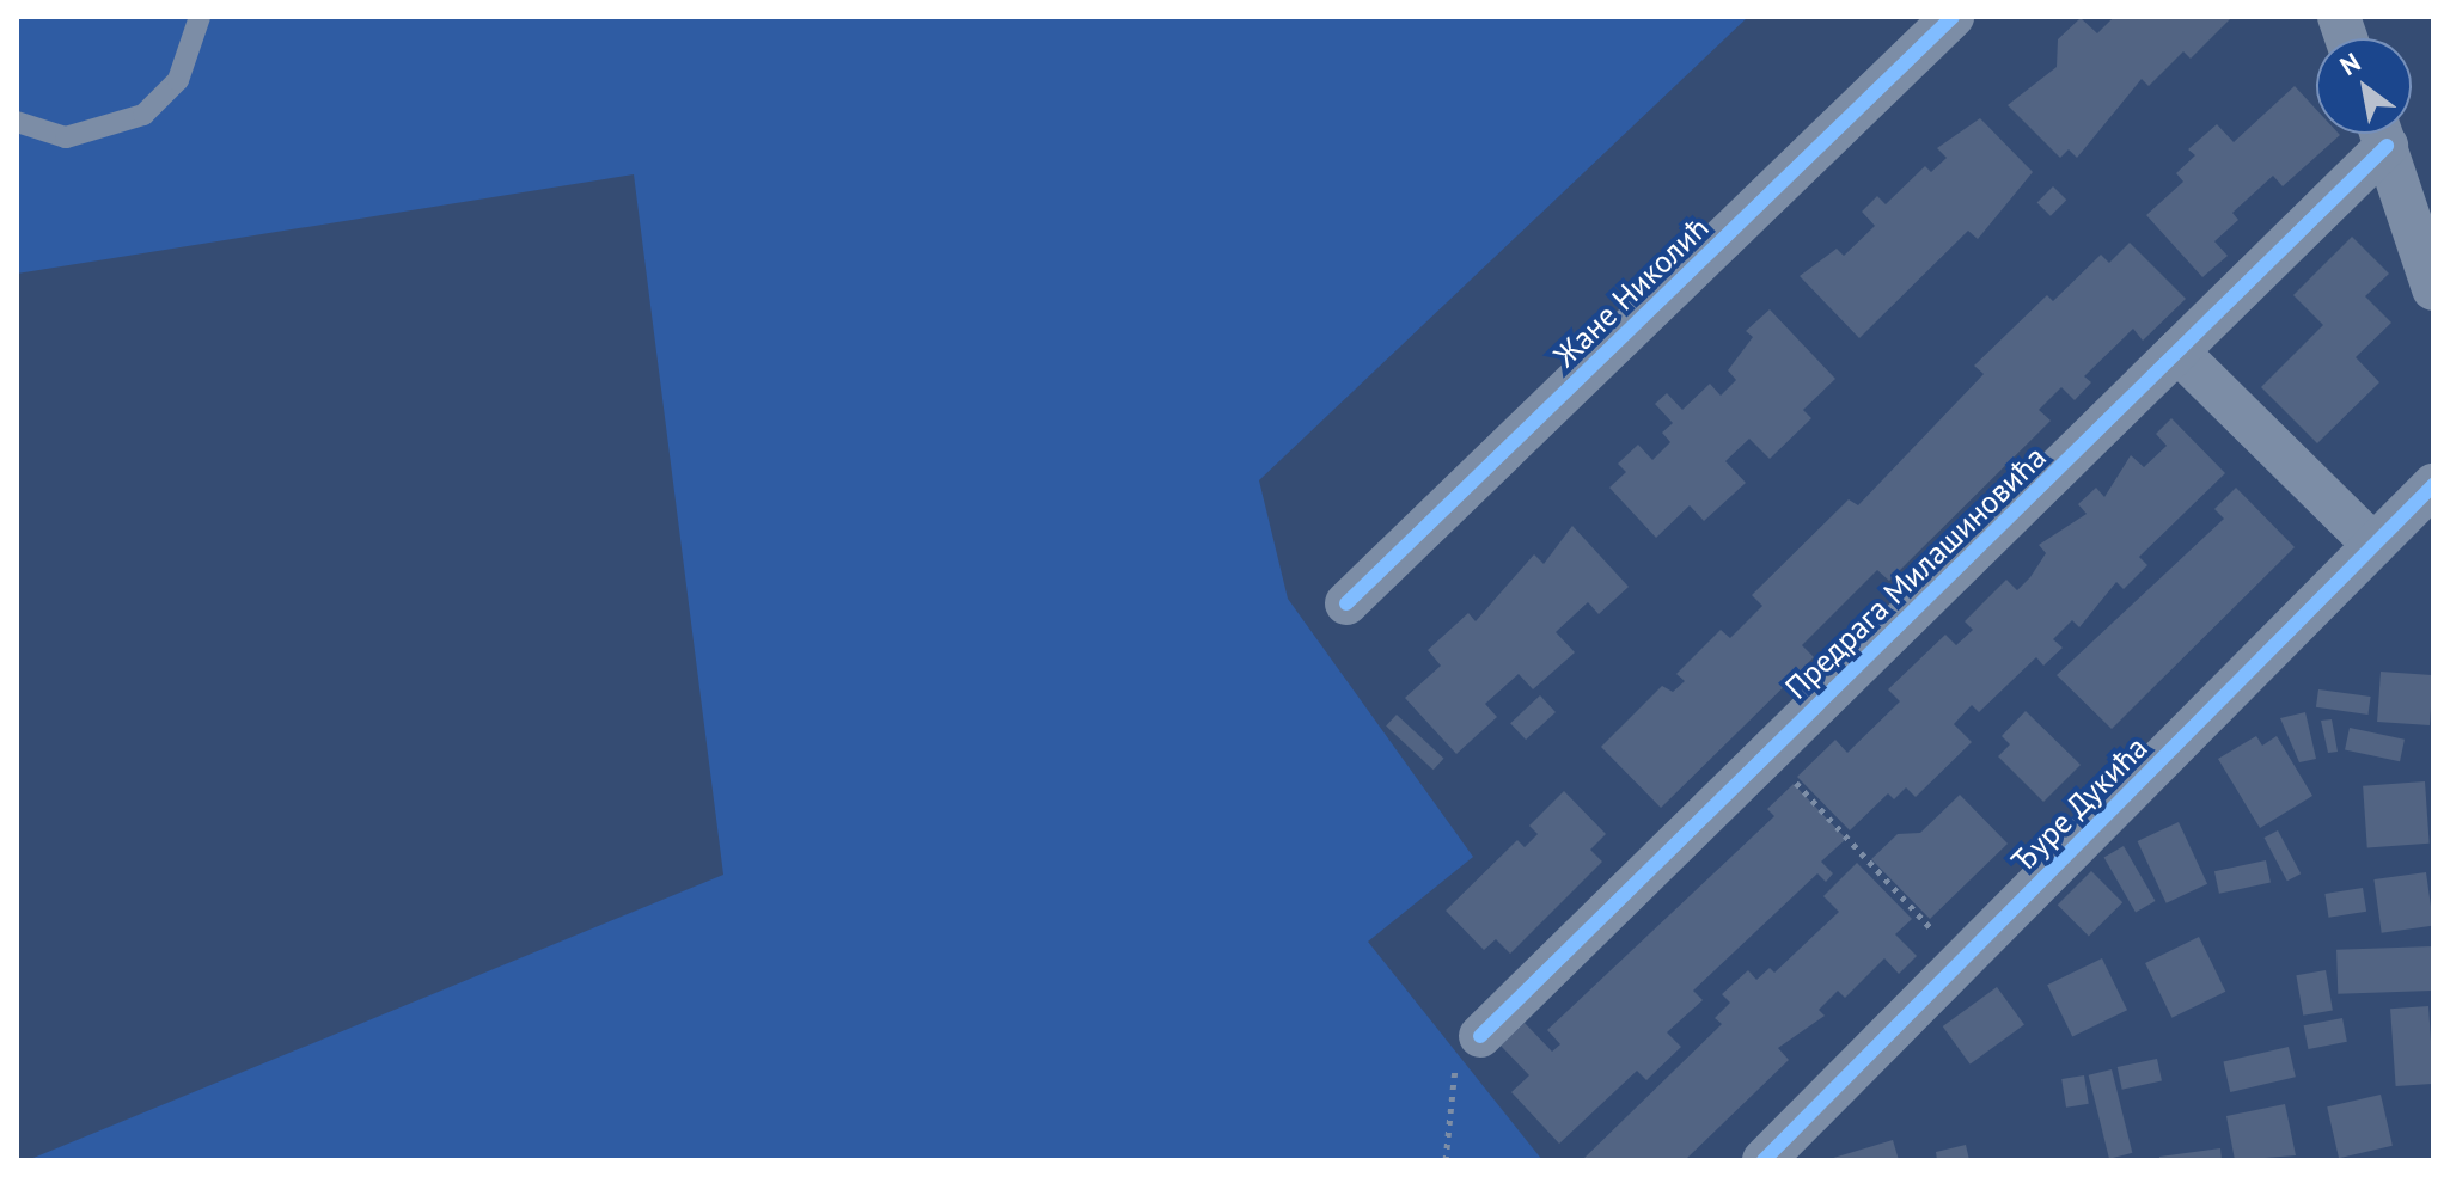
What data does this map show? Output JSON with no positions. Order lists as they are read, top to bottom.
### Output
{
  "streets": {
    "street": ["Жане Николић", "Предрага Милашиновића", "Ђуре Дукића"]
  },
  "north": "top left"
}
